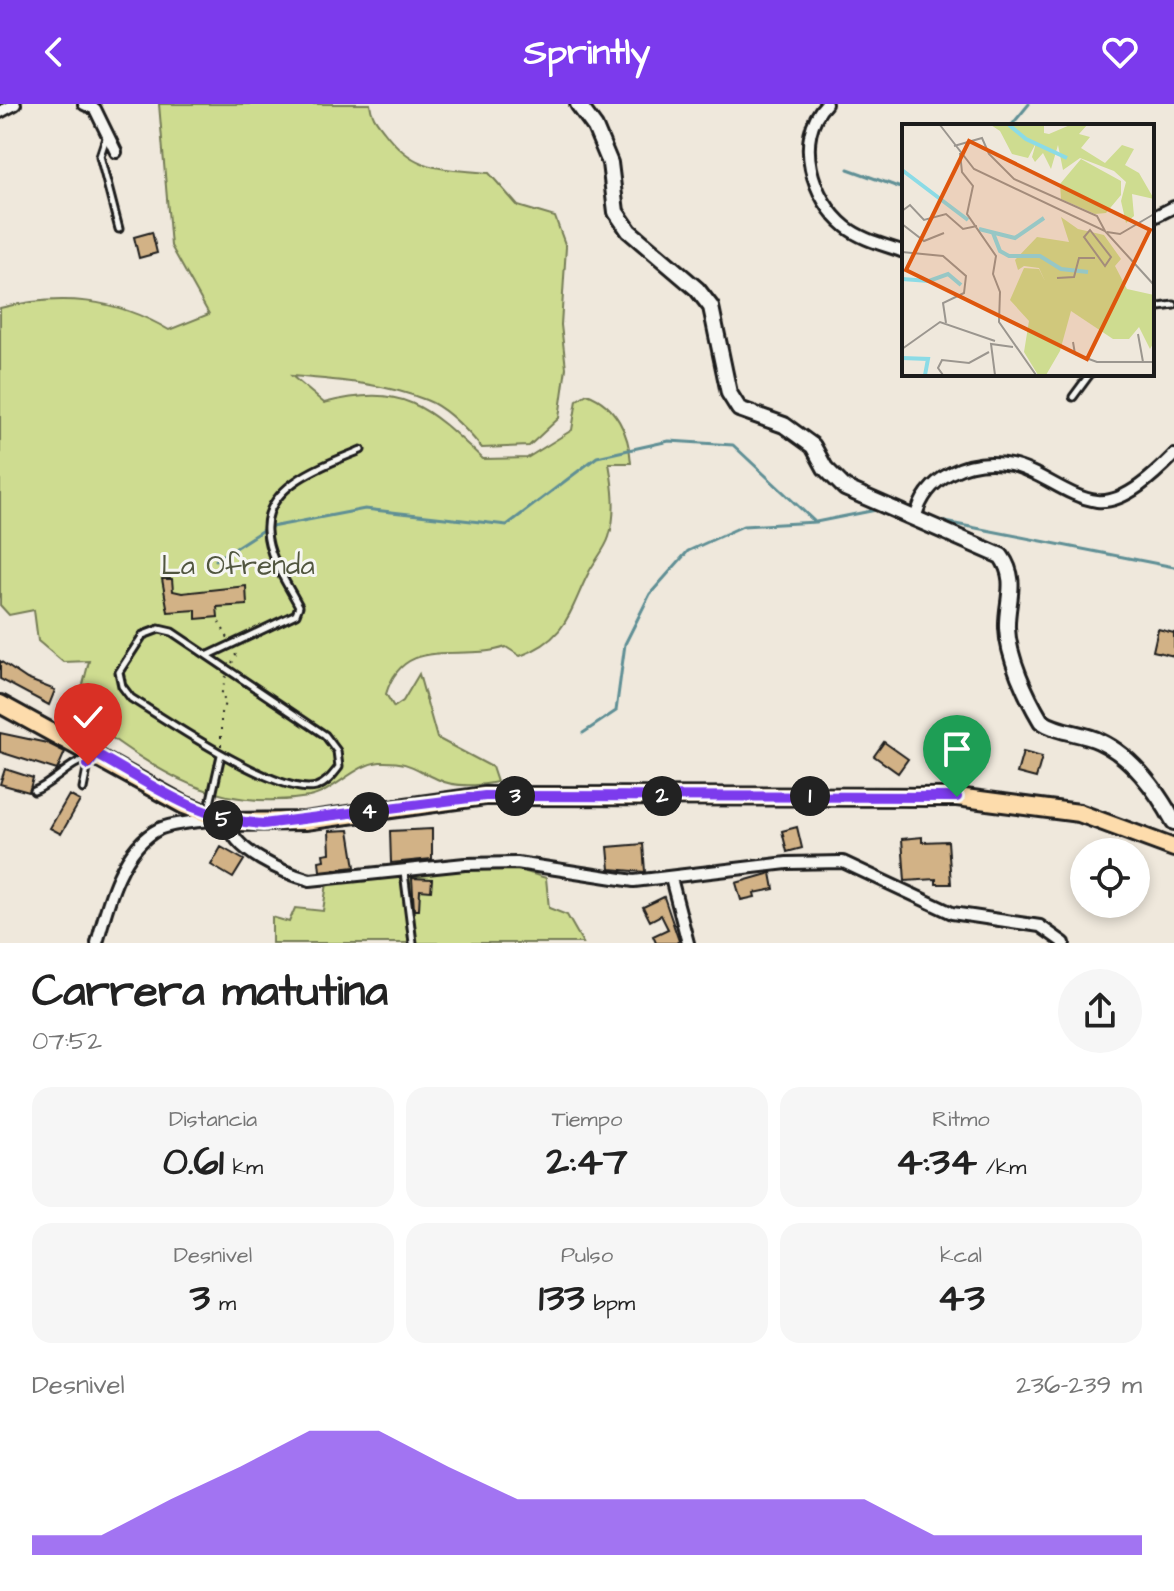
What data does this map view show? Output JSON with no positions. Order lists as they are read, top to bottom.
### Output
{
  "parks": ["La Ofrenda"],
  "page": {
    "header": "Sprintly",
    "pins": [
      "1",
      "2",
      "3",
      "4",
      "5"
    ],
    "heading": ["Carrera matutina", "07:52"],
    "stats": [
      ["Distancia", "0.61 km"],
      ["Tiempo", "2:47"],
      ["Ritmo", "4:34 /km"],
      ["Desnivel", "3 m"],
      ["Pulso", "133 bpm"],
      ["kcal", "43"]
    ],
    "chart": ["Desnivel", "236–239 m"]
  }
}
